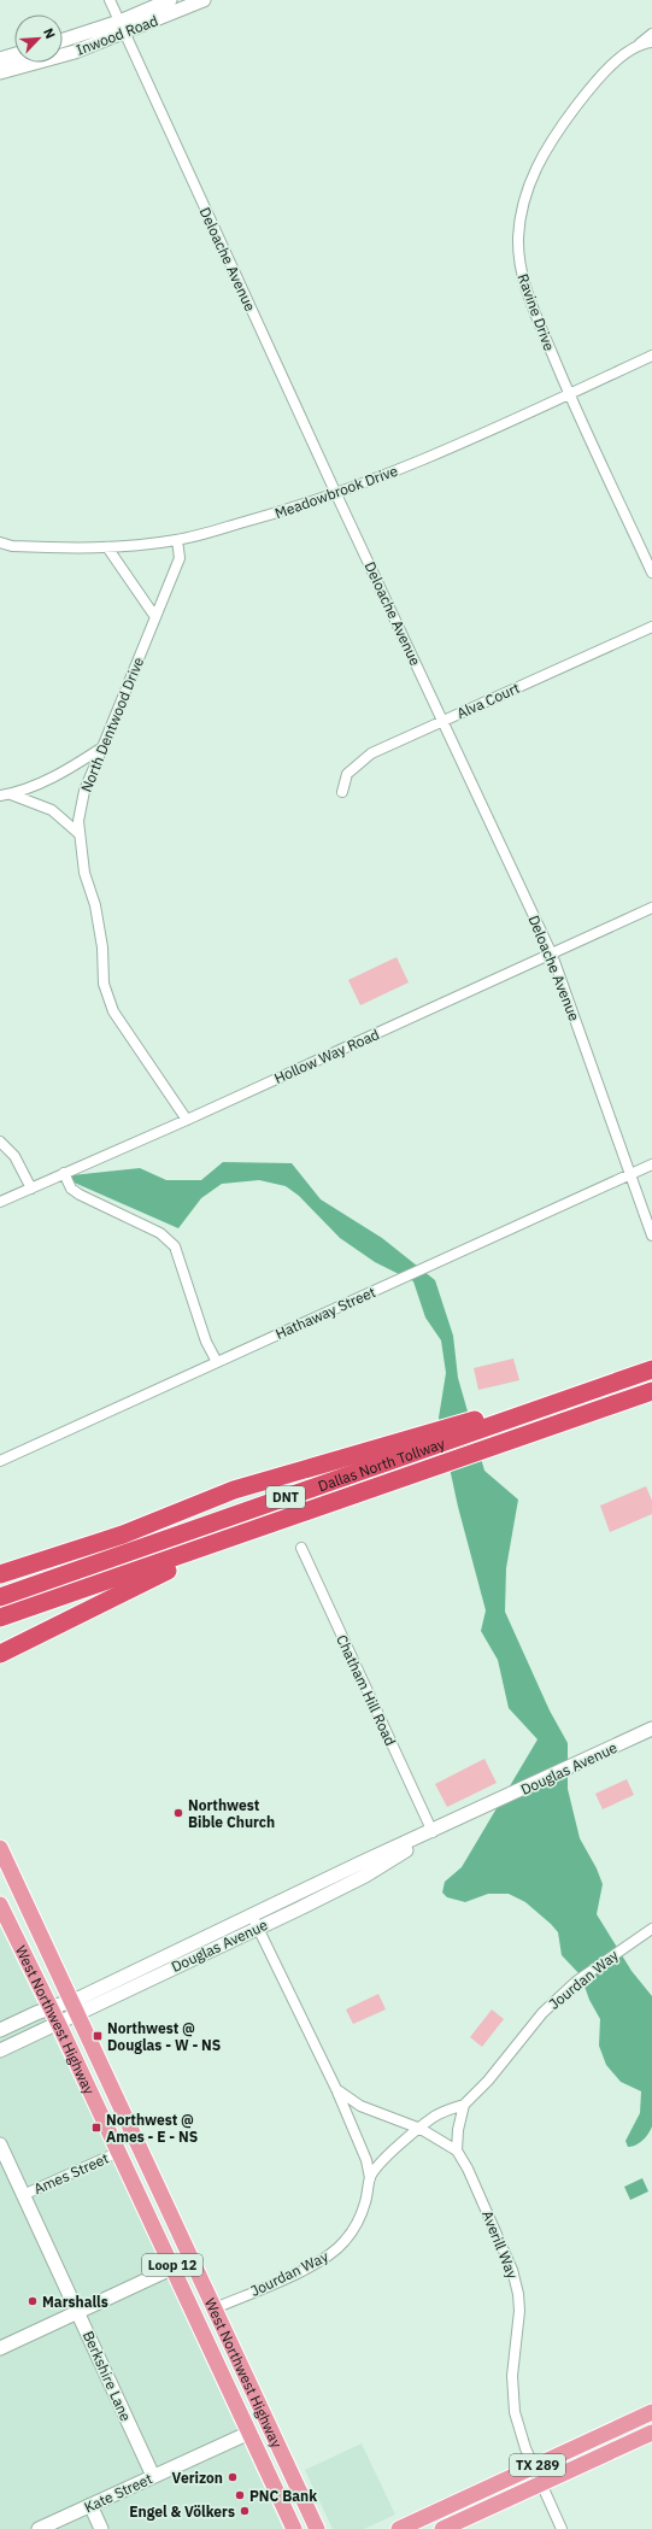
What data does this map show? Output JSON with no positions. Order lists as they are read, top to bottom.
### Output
{
  "streets": {
    "highway": ["Dallas North Tollway", "DNT"],
    "main road": ["West Northwest Highway", "Loop 12", "TX 289"],
    "street": [
      "Inwood Road",
      "Deloache Avenue",
      "Ravine Drive",
      "Meadowbrook Drive",
      "Alva Court",
      "North Dentwood Drive",
      "Hollow Way Road",
      "Hathaway Street",
      "Chatham Hill Road",
      "Douglas Avenue",
      "Jourdan Way",
      "Ames Street",
      "Averill Way",
      "Berkshire Lane",
      "Kate Street"
    ]
  },
  "crossings": [
    ["Inwood Road", "Deloache Avenue"],
    ["Deloache Avenue", "Meadowbrook Drive"],
    ["Deloache Avenue", "Alva Court"],
    ["Deloache Avenue", "Hollow Way Road"],
    ["Deloache Avenue", "Hathaway Street"],
    ["Ravine Drive", "Meadowbrook Drive"],
    ["Meadowbrook Drive", "North Dentwood Drive"],
    ["North Dentwood Drive", "Hollow Way Road"],
    ["Chatham Hill Road", "Douglas Avenue"],
    ["Douglas Avenue", "West Northwest Highway"],
    ["Douglas Avenue", "Averill Way"],
    ["Jourdan Way", "West Northwest Highway"],
    ["Jourdan Way", "Averill Way"],
    ["West Northwest Highway", "Ames Street"],
    ["West Northwest Highway", "Kate Street"],
    ["Ames Street", "Berkshire Lane"],
    ["Averill Way", "TX 289"],
    ["Berkshire Lane", "Kate Street"]
  ],
  "places": {
    "other": [
      "Northwest Bible Church",
      "Marshalls",
      "Verizon",
      "PNC Bank",
      "Engel & Völkers"
    ],
    "transit": ["Northwest @ Douglas - W - NS", "Northwest @ Ames - E - NS"]
  },
  "north": "top right"
}
